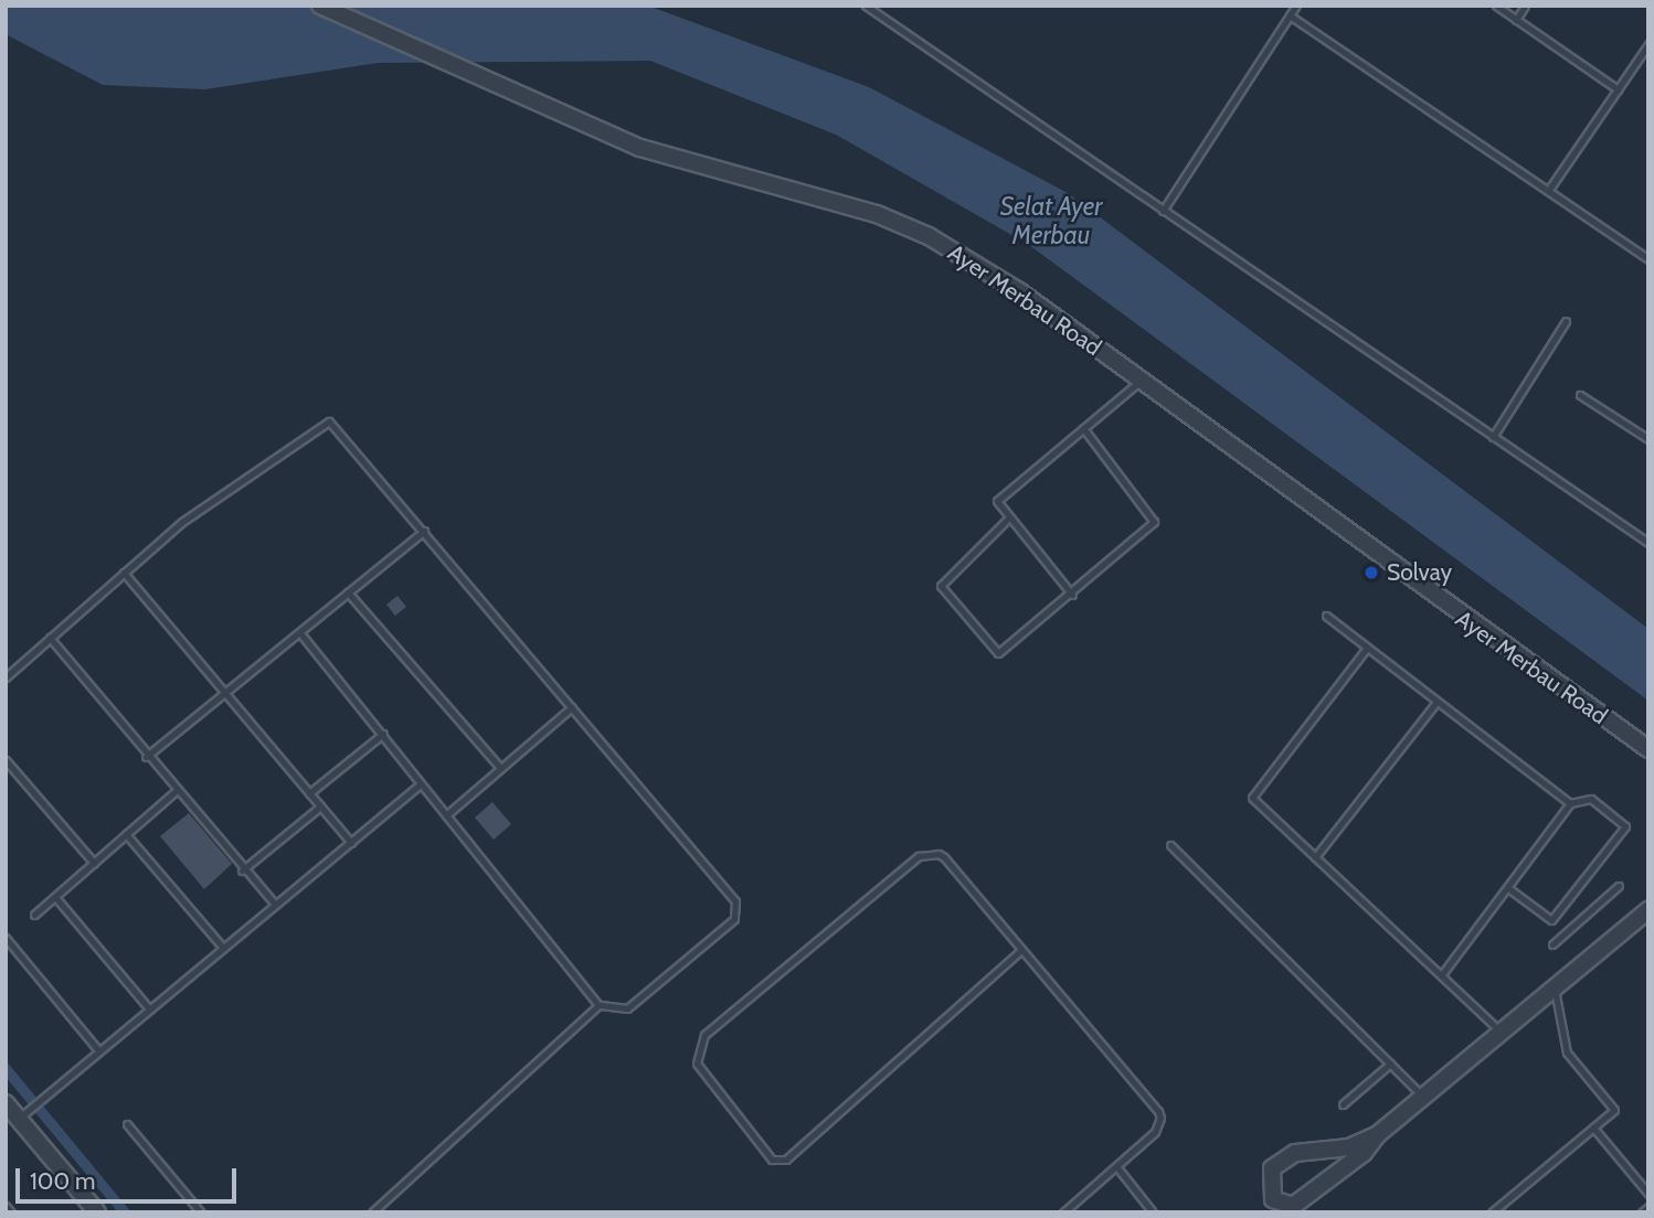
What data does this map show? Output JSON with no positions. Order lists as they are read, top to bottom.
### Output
{
  "streets": {
    "street": ["Ayer Merbau Road"]
  },
  "water": ["Selat Ayer Merbau"],
  "places": ["Solvay"],
  "scale_bar": "100 m"
}
